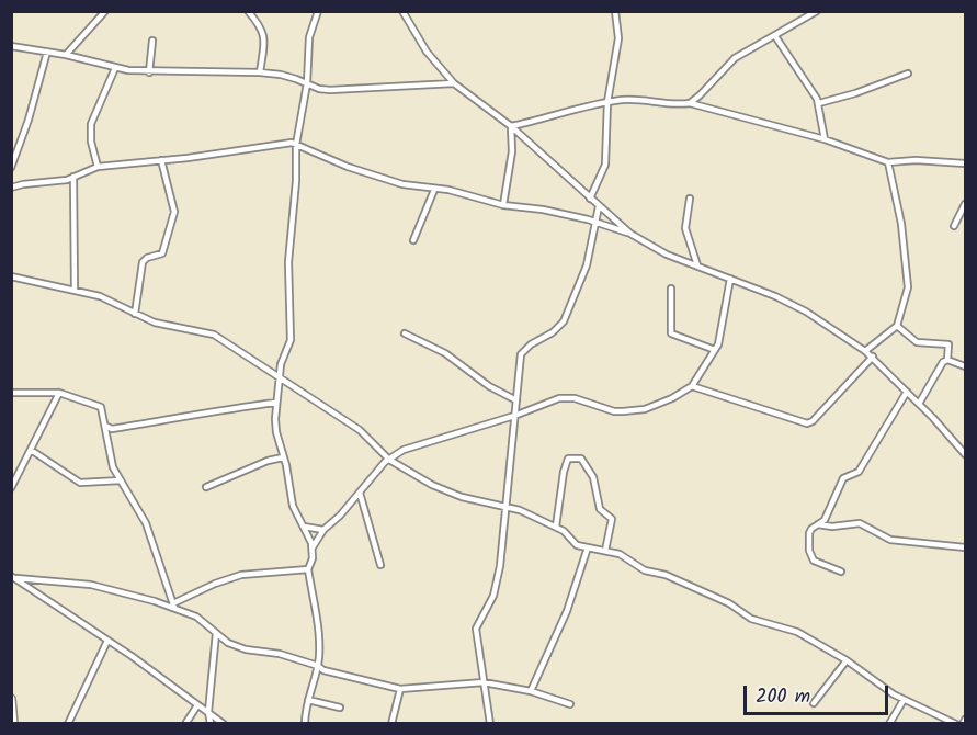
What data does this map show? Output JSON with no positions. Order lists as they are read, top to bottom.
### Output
{
  "scale_bar": "200 m"
}
